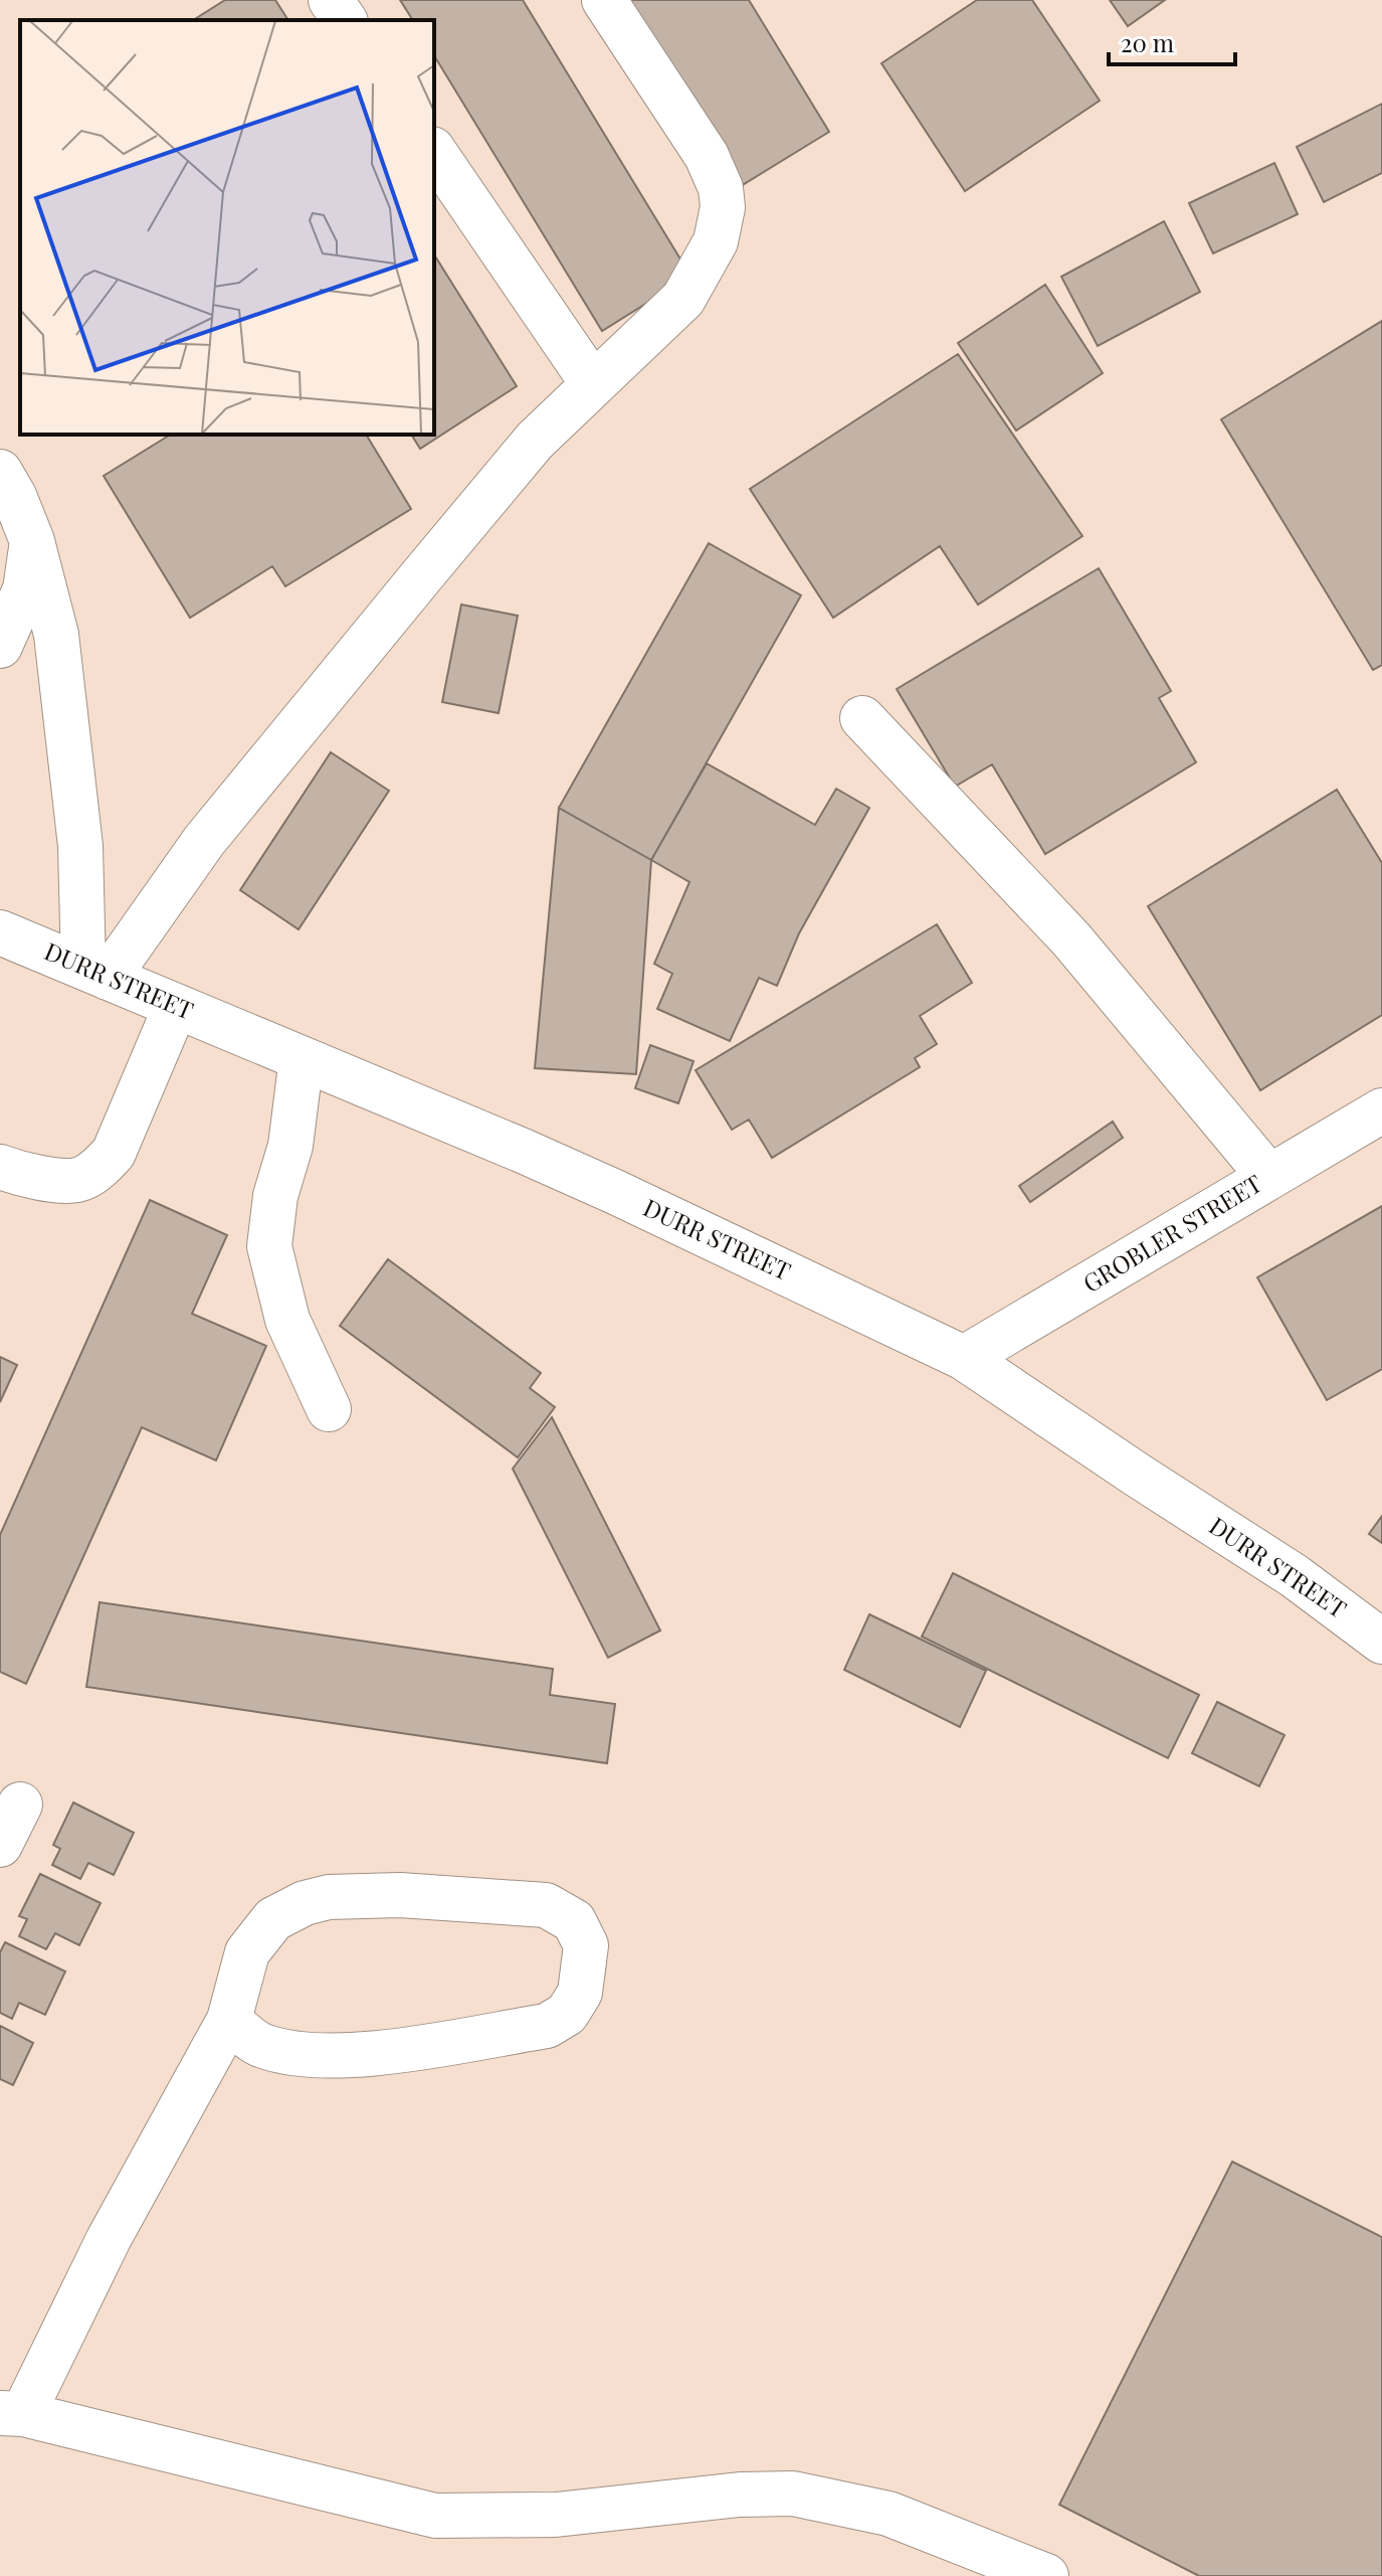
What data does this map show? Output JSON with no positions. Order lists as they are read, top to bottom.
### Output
{
  "streets": {
    "street": ["DURR STREET", "GROBLER STREET"]
  },
  "crossings": [
    ["DURR STREET", "GROBLER STREET"]
  ],
  "scale_bar": "20 m"
}
